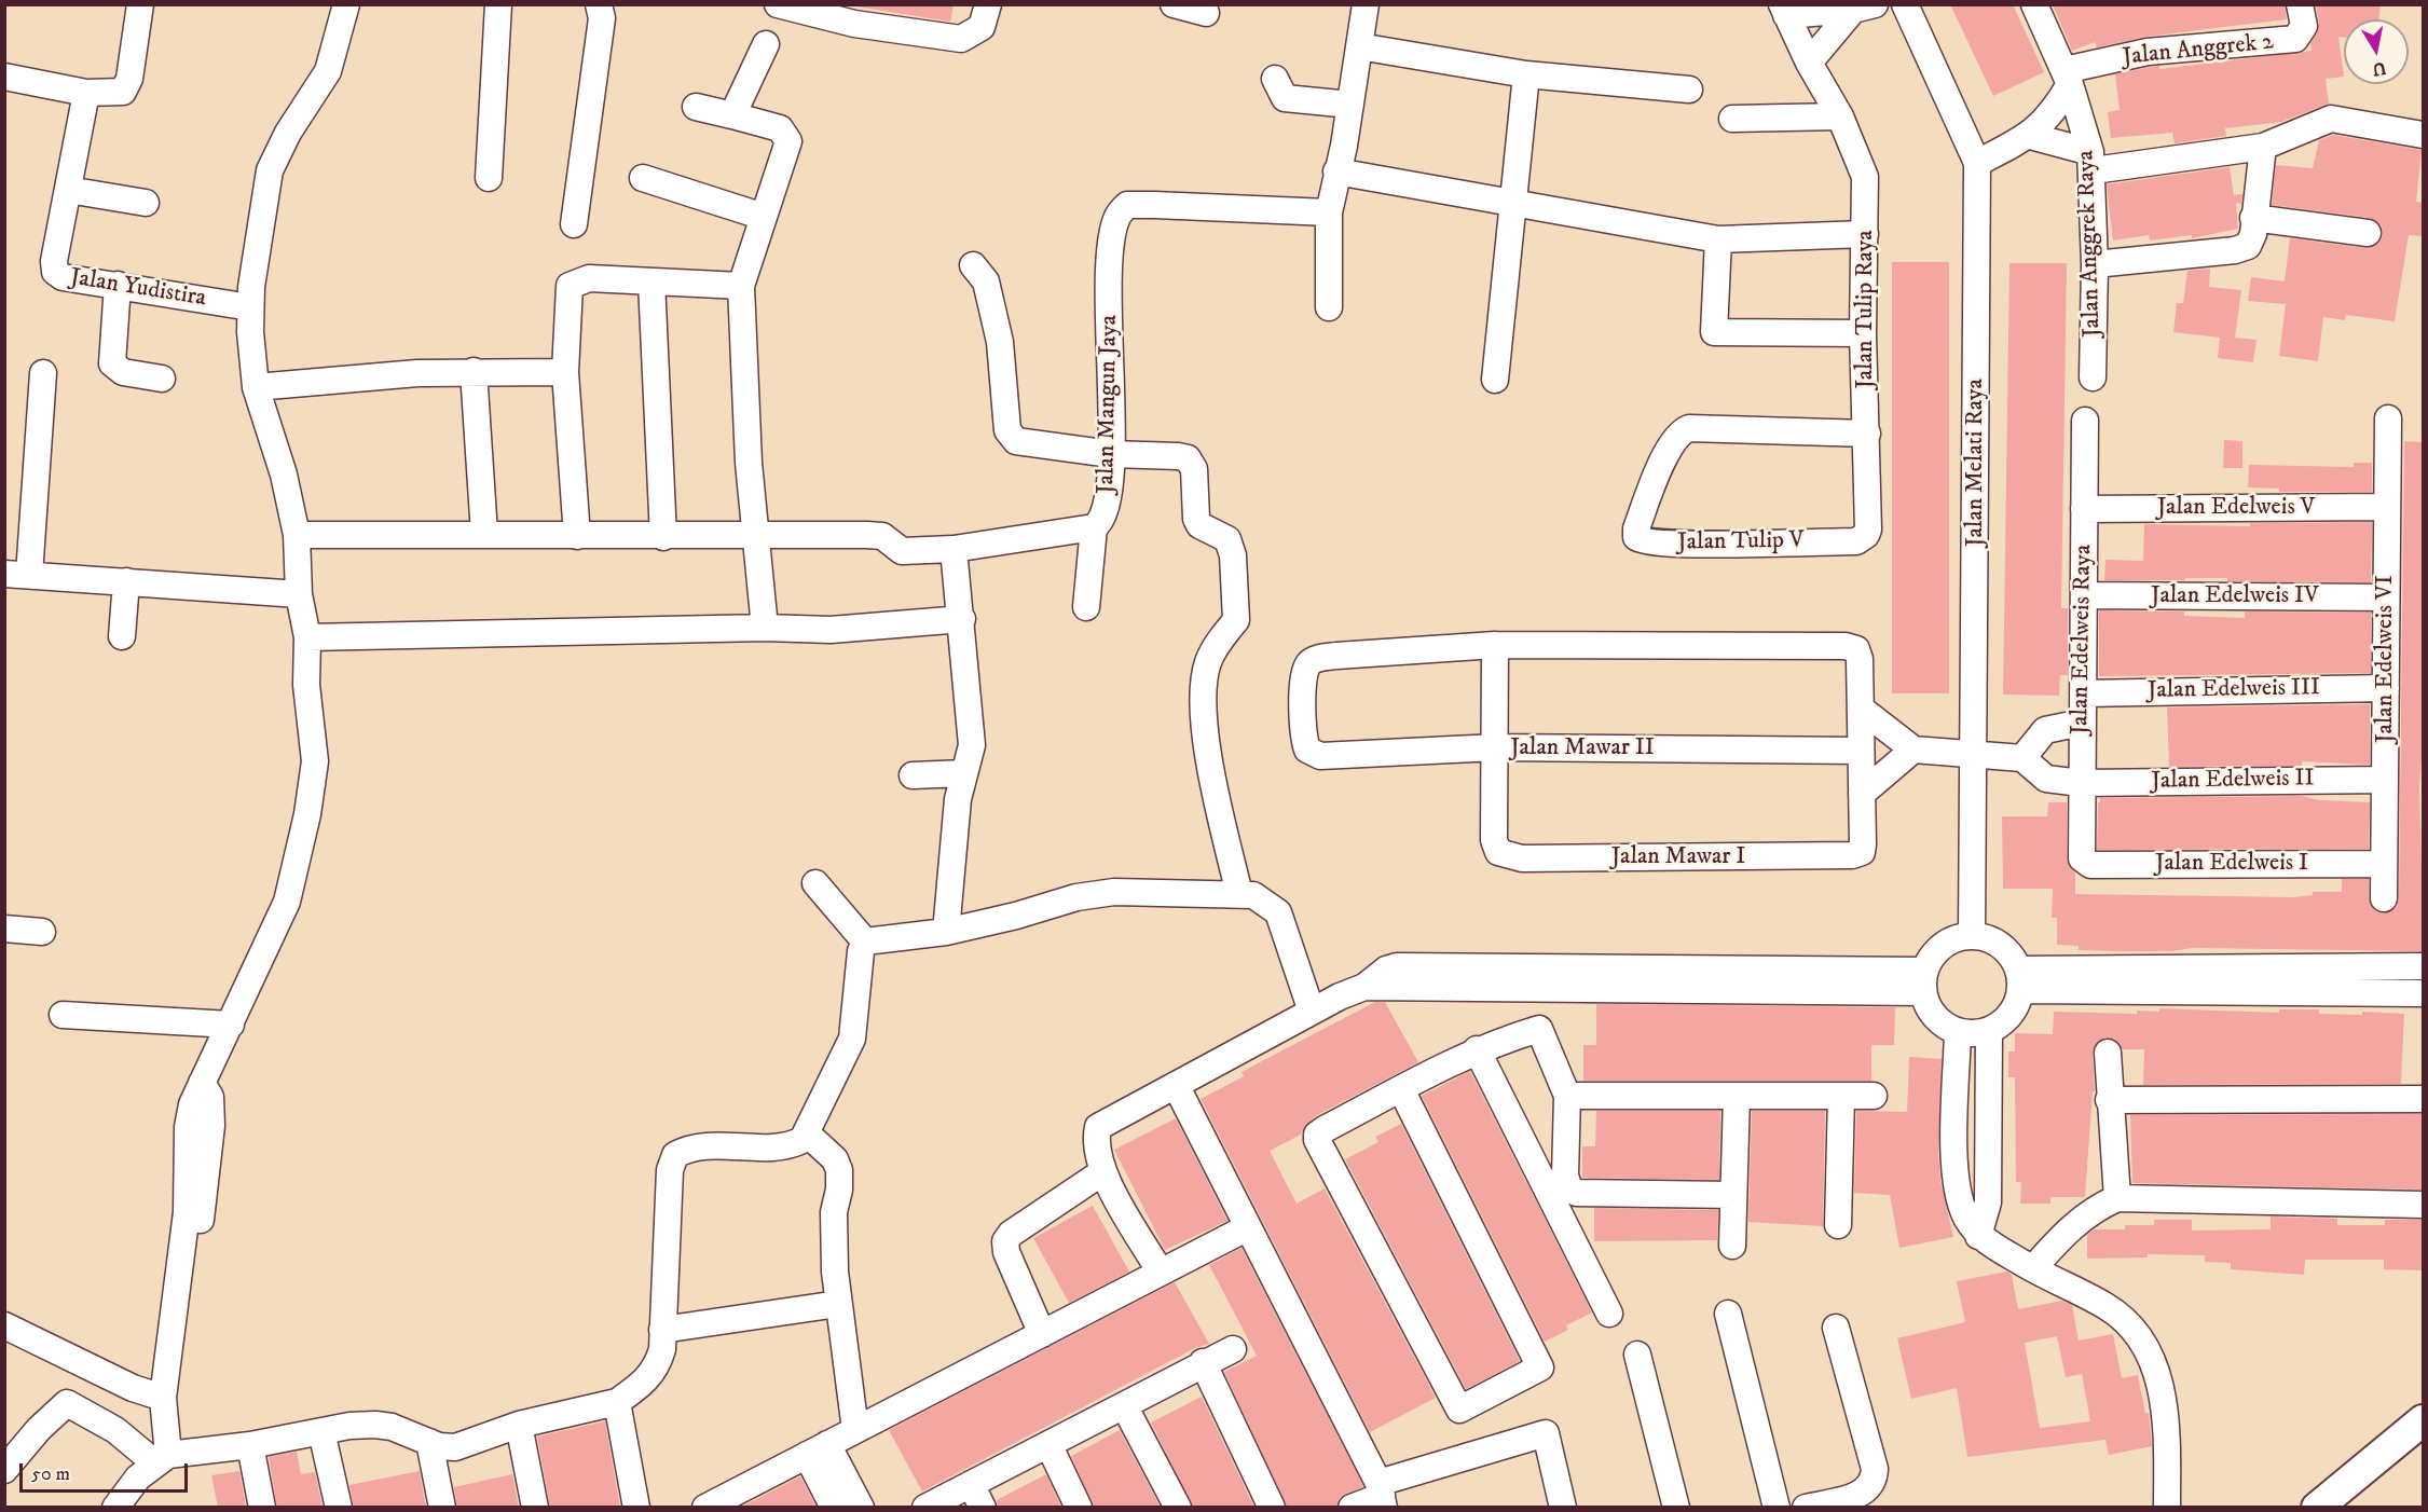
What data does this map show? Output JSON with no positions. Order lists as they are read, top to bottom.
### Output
{
  "streets": {
    "street": [
      "Jalan Anggrek 2",
      "Jalan Anggrek Raya",
      "Jalan Yudistira",
      "Jalan Tulip Raya",
      "Jalan Mangun Jaya",
      "Jalan Melati Raya",
      "Jalan Edelweis V",
      "Jalan Tulip V",
      "Jalan Edelweis IV",
      "Jalan Edelweis Raya",
      "Jalan Edelweis VI",
      "Jalan Edelweis III",
      "Jalan Mawar II",
      "Jalan Edelweis II",
      "Jalan Mawar I",
      "Jalan Edelweis I"
    ]
  },
  "crossings": [
    ["Jalan Anggrek 2", "Jalan Anggrek Raya"],
    ["Jalan Tulip Raya", "Jalan Tulip V"],
    ["Jalan Edelweis V", "Jalan Edelweis Raya"],
    ["Jalan Edelweis V", "Jalan Edelweis VI"],
    ["Jalan Edelweis IV", "Jalan Edelweis Raya"],
    ["Jalan Edelweis IV", "Jalan Edelweis VI"],
    ["Jalan Edelweis Raya", "Jalan Edelweis III"],
    ["Jalan Edelweis Raya", "Jalan Edelweis II"],
    ["Jalan Edelweis Raya", "Jalan Edelweis I"],
    ["Jalan Edelweis VI", "Jalan Edelweis III"],
    ["Jalan Edelweis VI", "Jalan Edelweis II"],
    ["Jalan Edelweis VI", "Jalan Edelweis I"],
    ["Jalan Mawar II", "Jalan Mawar I"]
  ],
  "scale_bar": "50 m",
  "north": "bottom"
}
